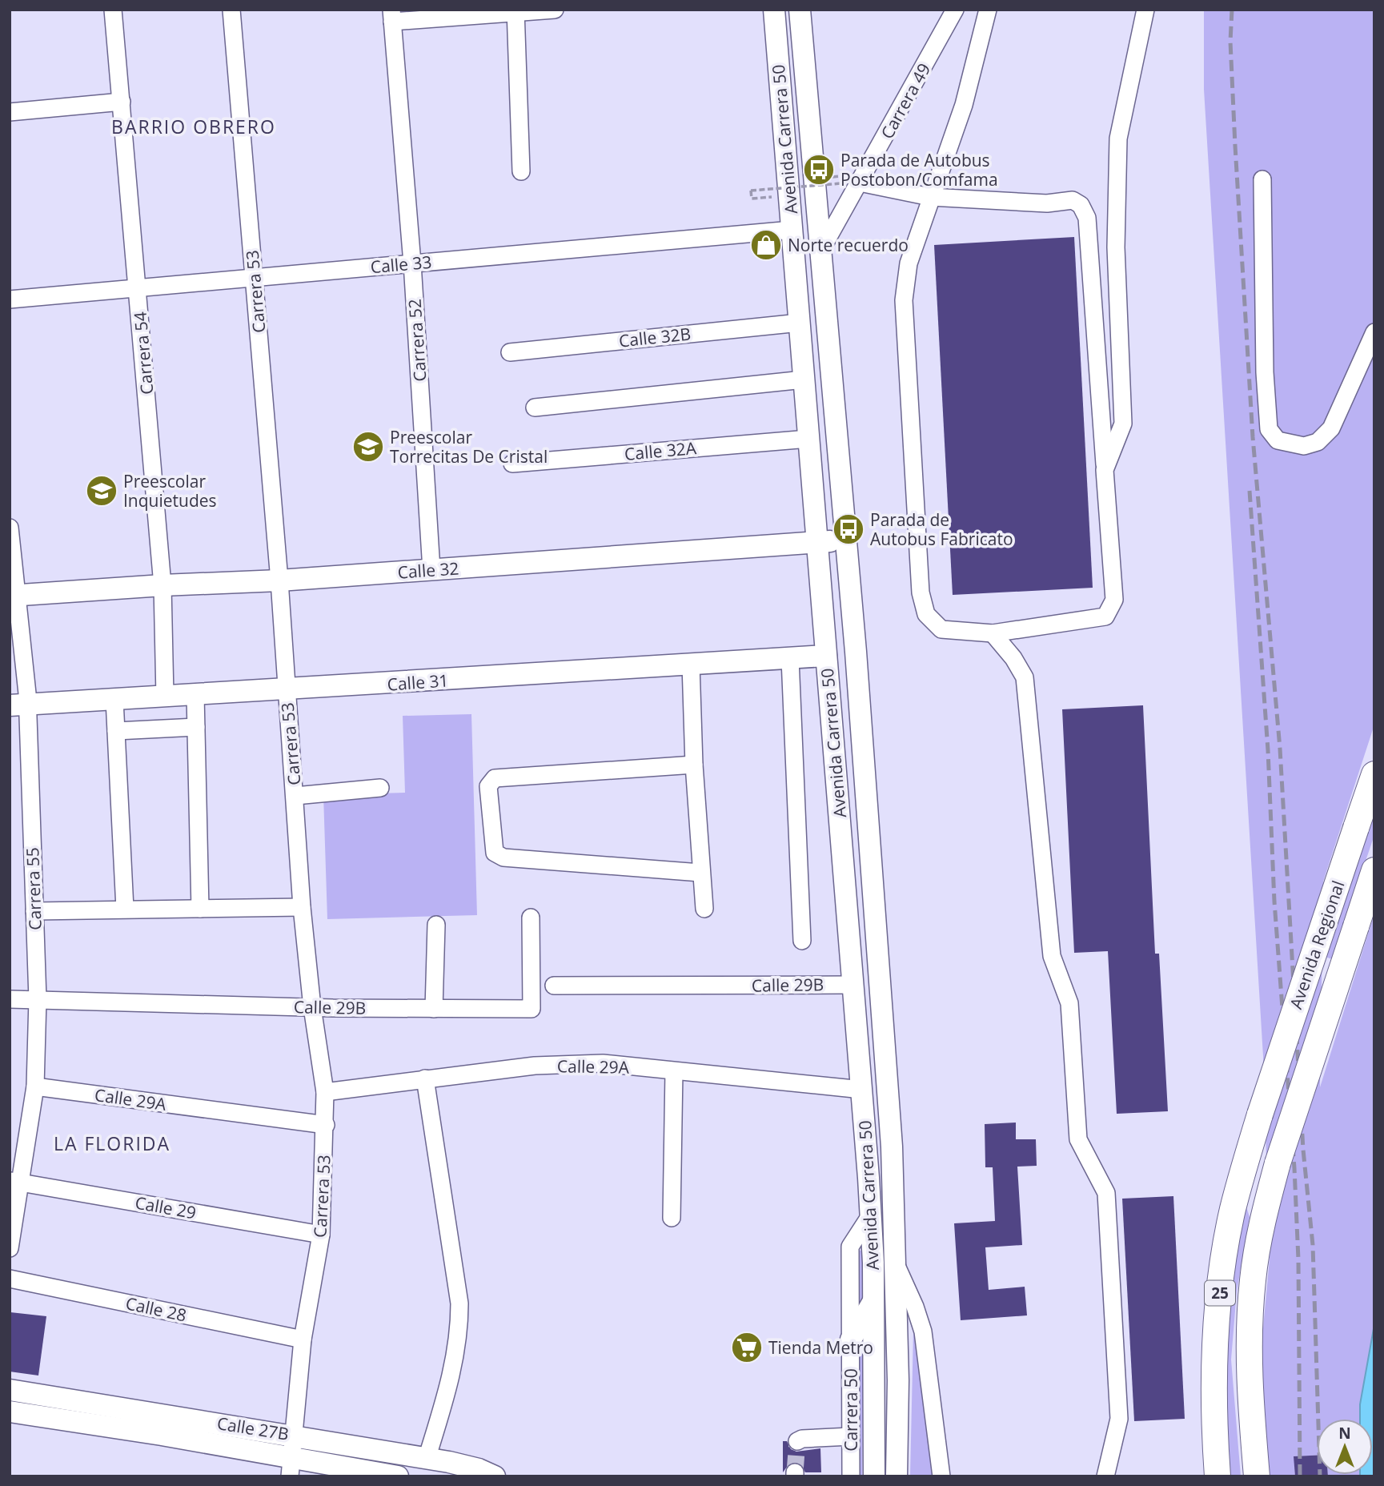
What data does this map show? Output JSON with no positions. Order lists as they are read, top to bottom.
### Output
{
  "streets": {
    "highway": ["Avenida Regional", "25"],
    "main road": [
      "Avenida Carrera 50",
      "Calle 32",
      "Calle 31",
      "Calle 27B"
    ],
    "street": [
      "Carrera 49",
      "Calle 33",
      "Carrera 53",
      "Calle 32B",
      "Carrera 52",
      "Carrera 54",
      "Calle 32A",
      "Carrera 55",
      "Calle 29B",
      "Calle 29A",
      "Calle 29",
      "Calle 28",
      "Carrera 50"
    ]
  },
  "crossings": [
    ["Carrera 49", "Avenida Carrera 50"],
    ["Avenida Carrera 50", "Calle 33"],
    ["Avenida Carrera 50", "Calle 32B"],
    ["Avenida Carrera 50", "Calle 32A"],
    ["Avenida Carrera 50", "Calle 32"],
    ["Avenida Carrera 50", "Calle 31"],
    ["Avenida Carrera 50", "Calle 29B"],
    ["Avenida Carrera 50", "Calle 29A"],
    ["Avenida Carrera 50", "Carrera 50"],
    ["Calle 33", "Carrera 53"],
    ["Calle 33", "Carrera 52"],
    ["Calle 33", "Carrera 54"],
    ["Carrera 53", "Calle 32"],
    ["Carrera 53", "Calle 31"],
    ["Carrera 53", "Calle 29B"],
    ["Carrera 53", "Calle 29A"],
    ["Carrera 53", "Calle 29"],
    ["Carrera 53", "Calle 28"],
    ["Carrera 53", "Calle 27B"],
    ["Carrera 52", "Calle 32"],
    ["Carrera 54", "Calle 32"],
    ["Carrera 54", "Calle 31"],
    ["Calle 32", "Carrera 55"],
    ["Calle 31", "Carrera 55"],
    ["Carrera 55", "Calle 29B"],
    ["Carrera 55", "Calle 29A"],
    ["Carrera 55", "Calle 29"]
  ],
  "districts": ["BARRIO OBRERO", "LA FLORIDA"],
  "places": {
    "bus stop": ["Parada de Autobus Postobon/Comfama", "Parada de Autobus Fabricato"],
    "shop": ["Norte recuerdo"],
    "school or university": ["Preescolar Torrecitas De Cristal", "Preescolar Inquietudes"],
    "supermarket": ["Tienda Metro"]
  },
  "north": "top"
}
